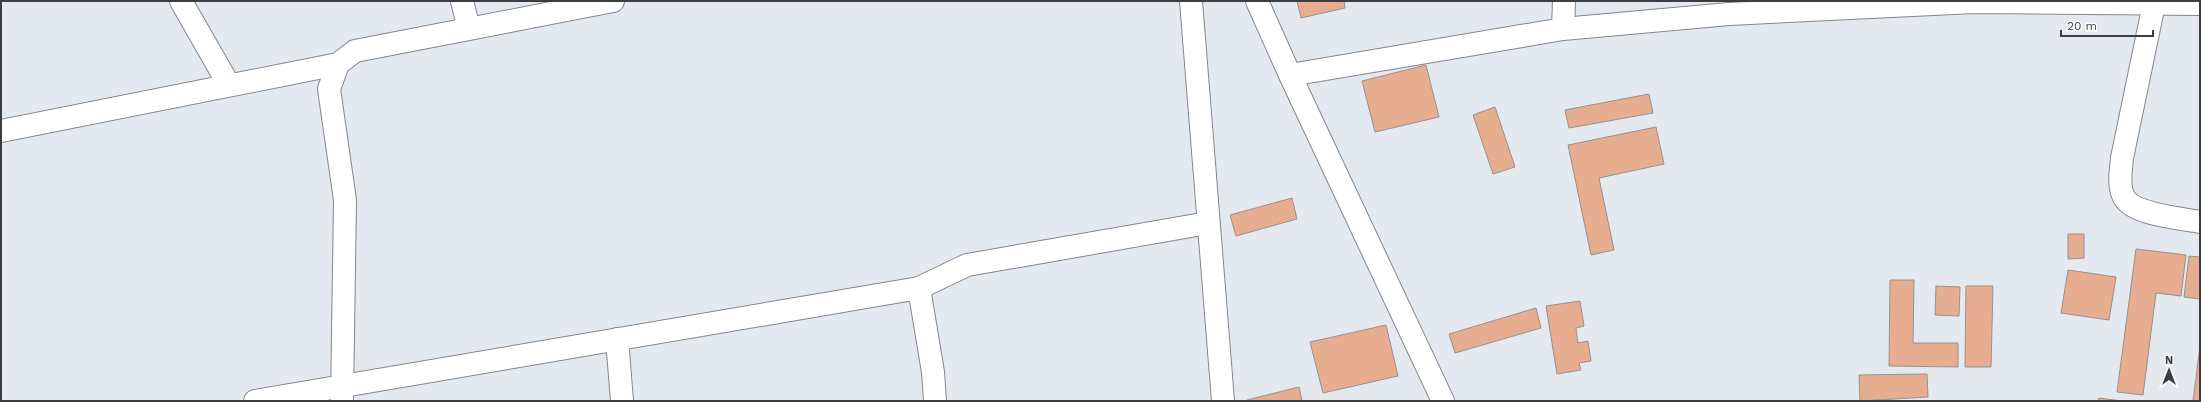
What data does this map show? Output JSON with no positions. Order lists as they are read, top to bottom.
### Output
{
  "scale_bar": "20 m",
  "north": "top"
}
